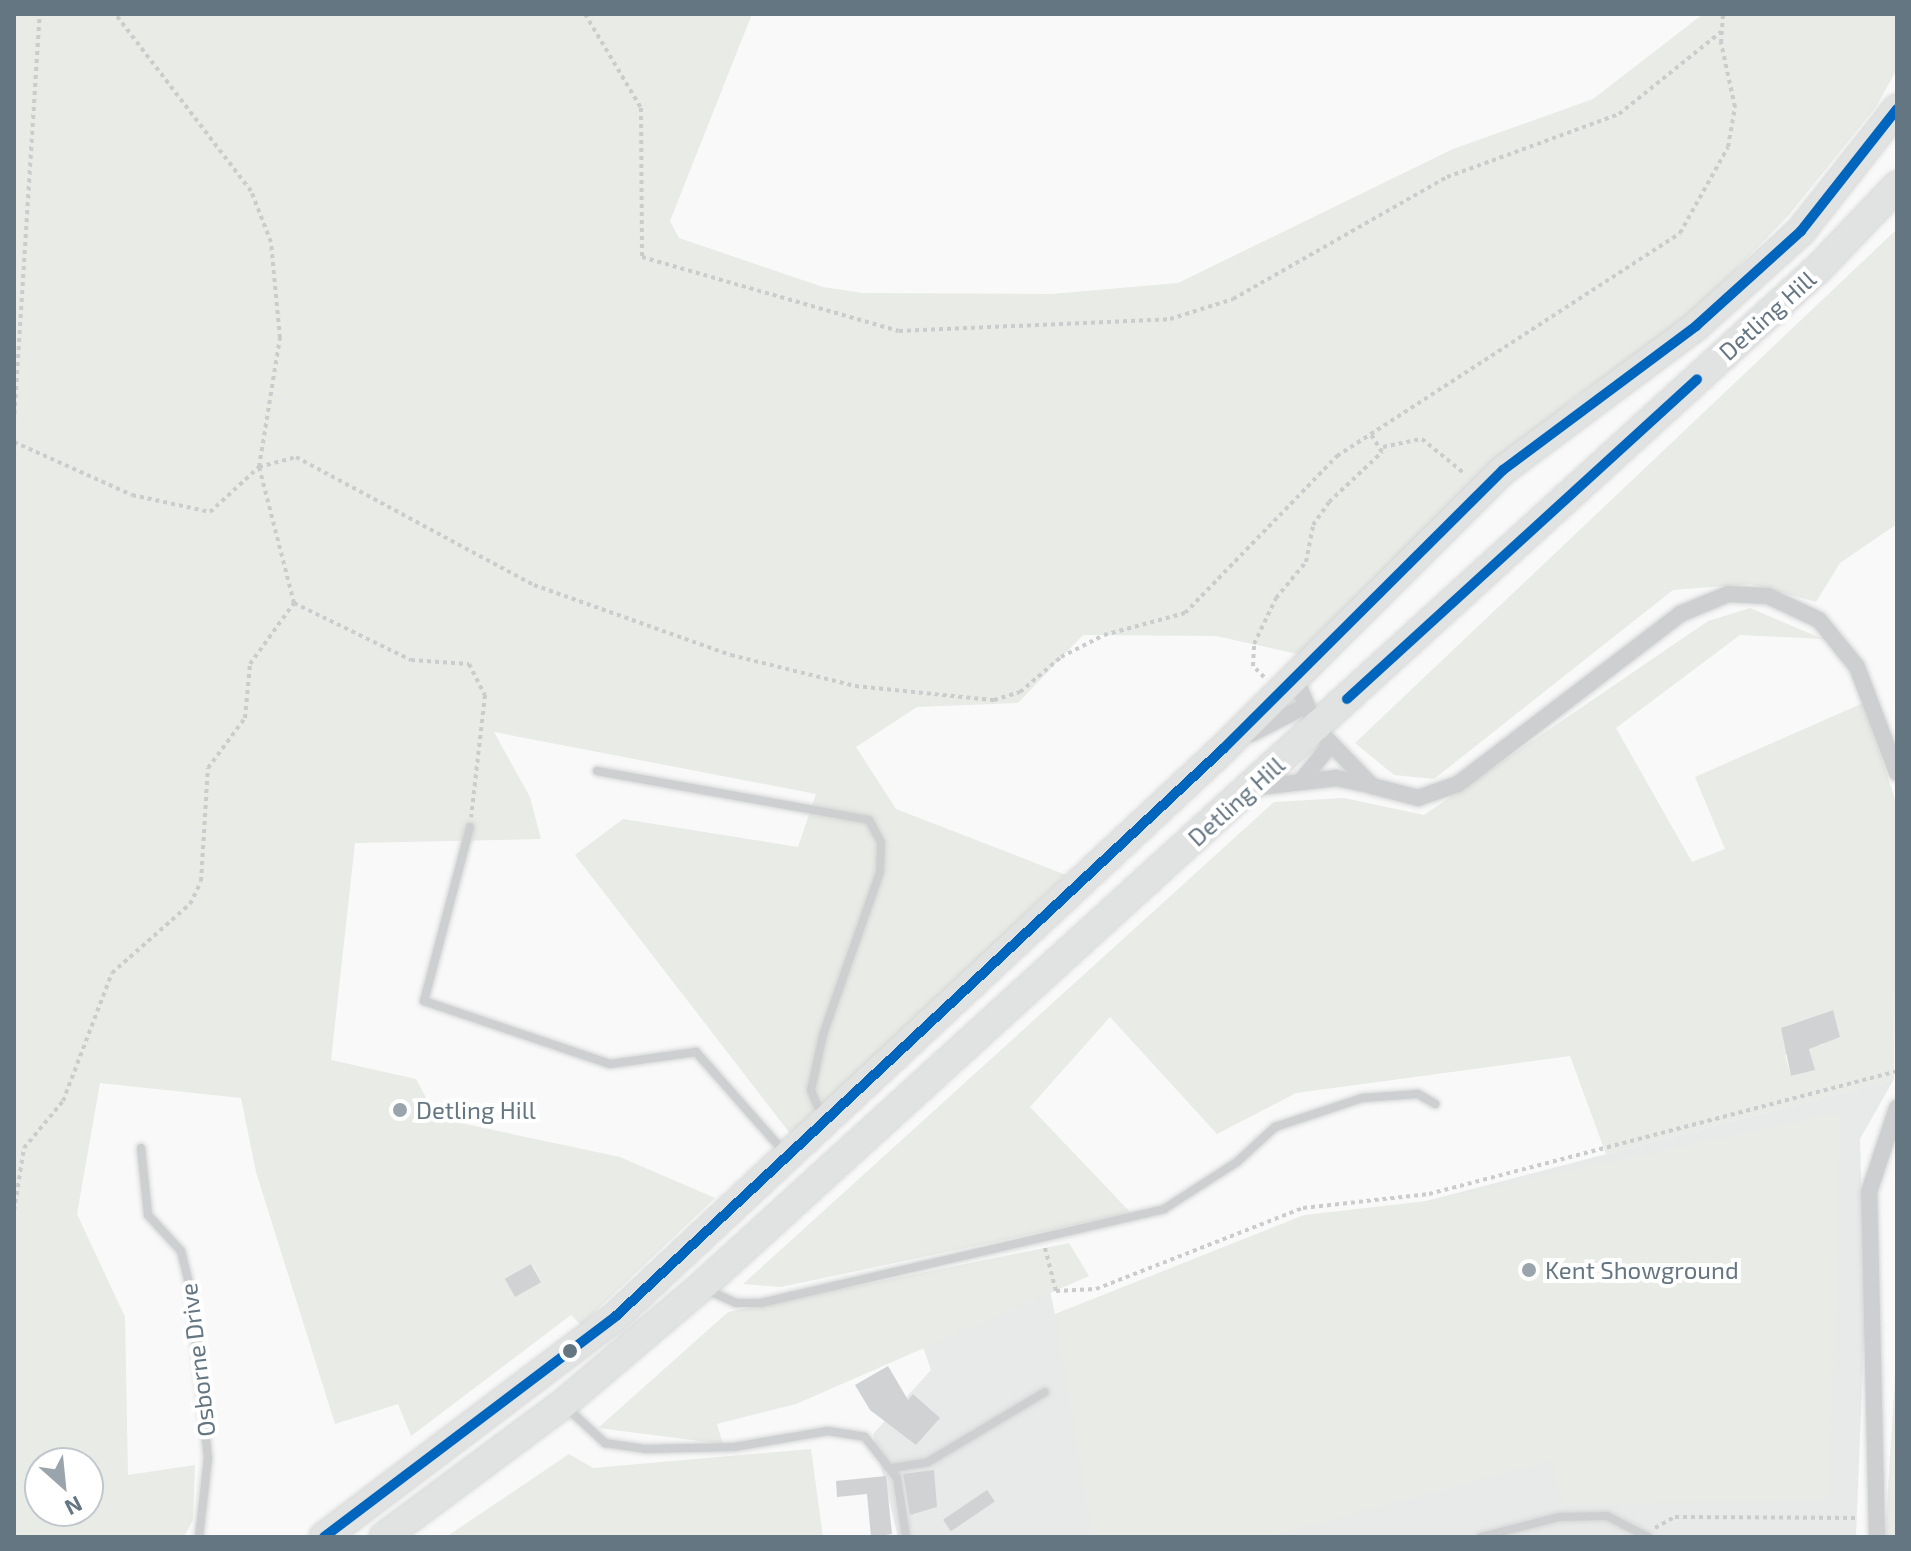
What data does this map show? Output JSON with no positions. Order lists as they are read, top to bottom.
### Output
{
  "streets": {
    "highway": ["Detling Hill"],
    "lane": ["Osborne Drive"]
  },
  "places": ["Detling Hill", "Kent Showground"],
  "north": "bottom right"
}
